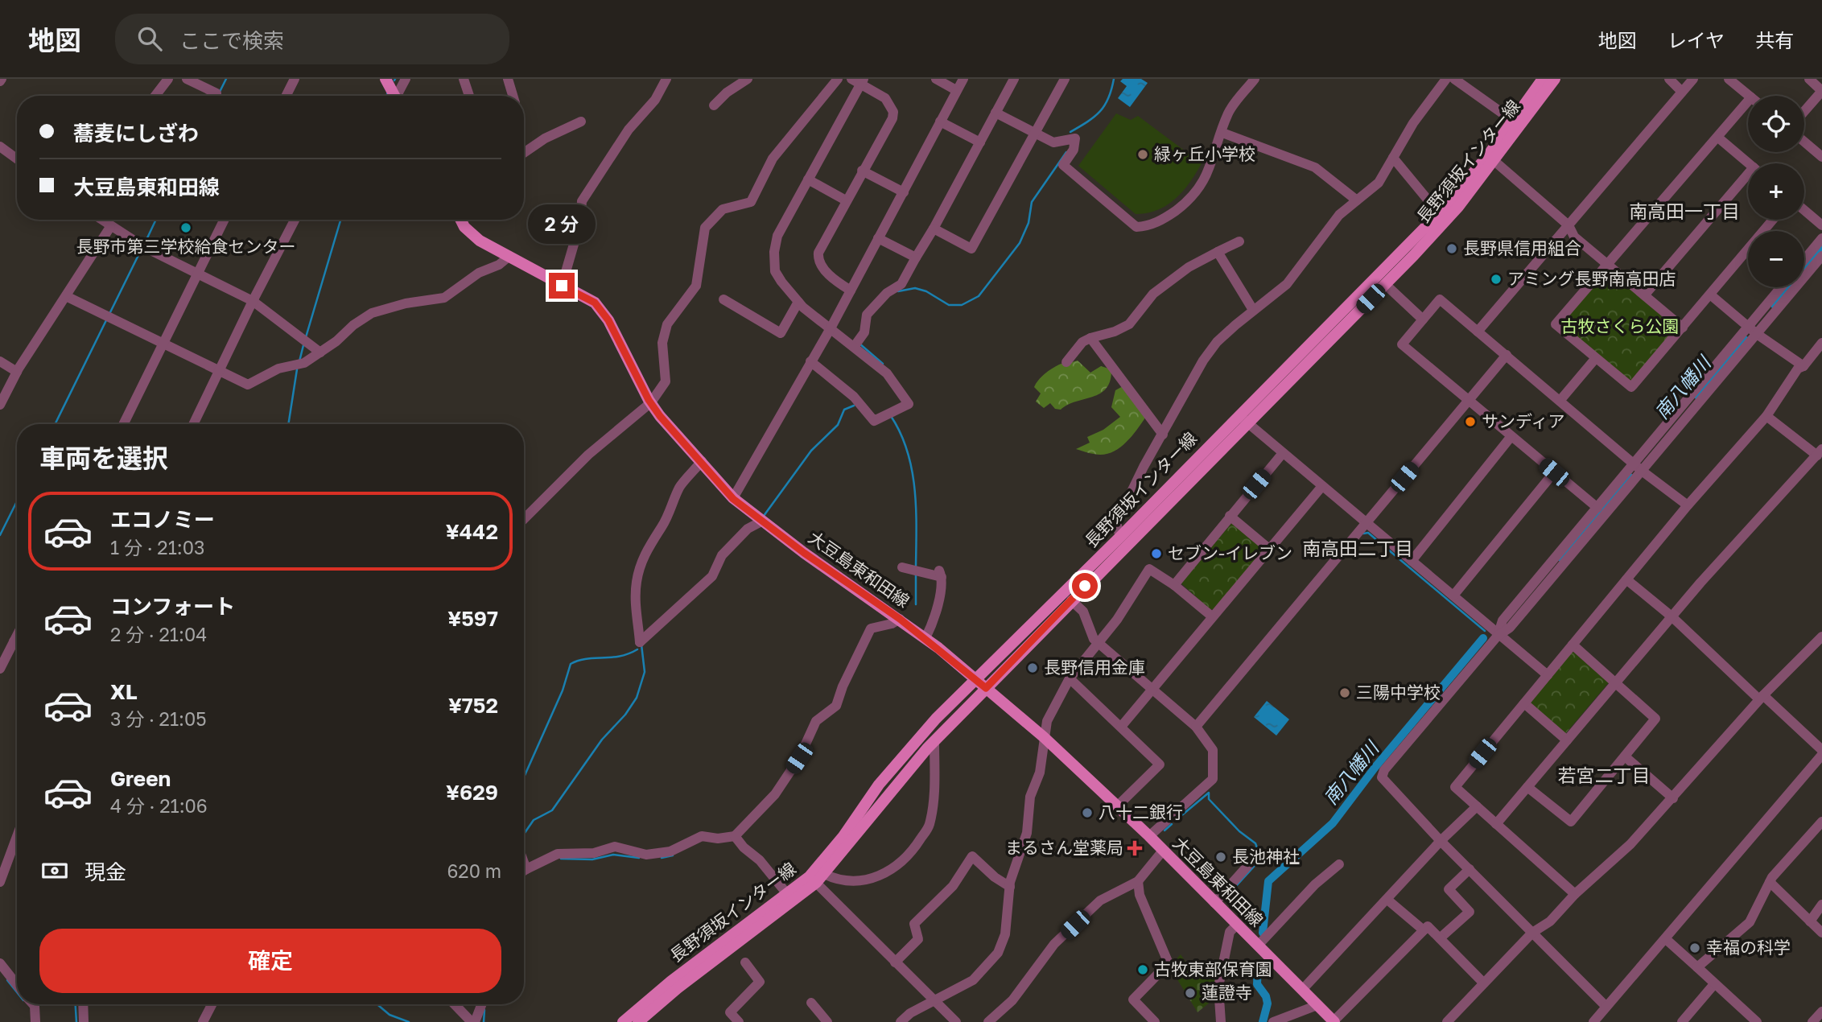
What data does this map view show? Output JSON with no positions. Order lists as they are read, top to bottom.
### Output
{
  "streets": {
    "main road": ["長野須坂インター線", "大豆島東和田線"]
  },
  "crossings": [
    ["長野須坂インター線", "大豆島東和田線"]
  ],
  "districts": ["南高田一丁目", "南高田二丁目", "若宮二丁目"],
  "water": ["南八幡川"],
  "parks": ["古牧さくら公園"],
  "places": {
    "other": [
      "緑ヶ丘小学校",
      "長野市第三学校給食センター",
      "長野県信用組合",
      "アミング長野南高田店",
      "サンディア",
      "セブン-イレブン",
      "長野信用金庫",
      "三陽中学校",
      "八十二銀行",
      "長池神社",
      "幸福の科学",
      "古牧東部保育園",
      "蓮證寺"
    ],
    "health": ["まるさん堂薬局"]
  },
  "page": {
    "header": "地図",
    "search": "ここで検索",
    "nav": ["地図", "レイヤ", "共有"],
    "map_buttons": ["+", "−"],
    "banner": ["蕎麦にしざわ", "大豆島東和田線"],
    "bubble": "2 分",
    "heading": "車両を選択",
    "list": [
      {
        "name": "エコノミー",
        "note": "1 分 · 21:03",
        "value": "¥442"
      },
      {
        "name": "コンフォート",
        "note": "2 分 · 21:04",
        "value": "¥597"
      },
      {
        "name": "XL",
        "note": "3 分 · 21:05",
        "value": "¥752"
      },
      {
        "name": "Green",
        "note": "4 分 · 21:06",
        "value": "¥629"
      }
    ],
    "pay": ["現金", "620 m"],
    "buttons": "確定"
  }
}
